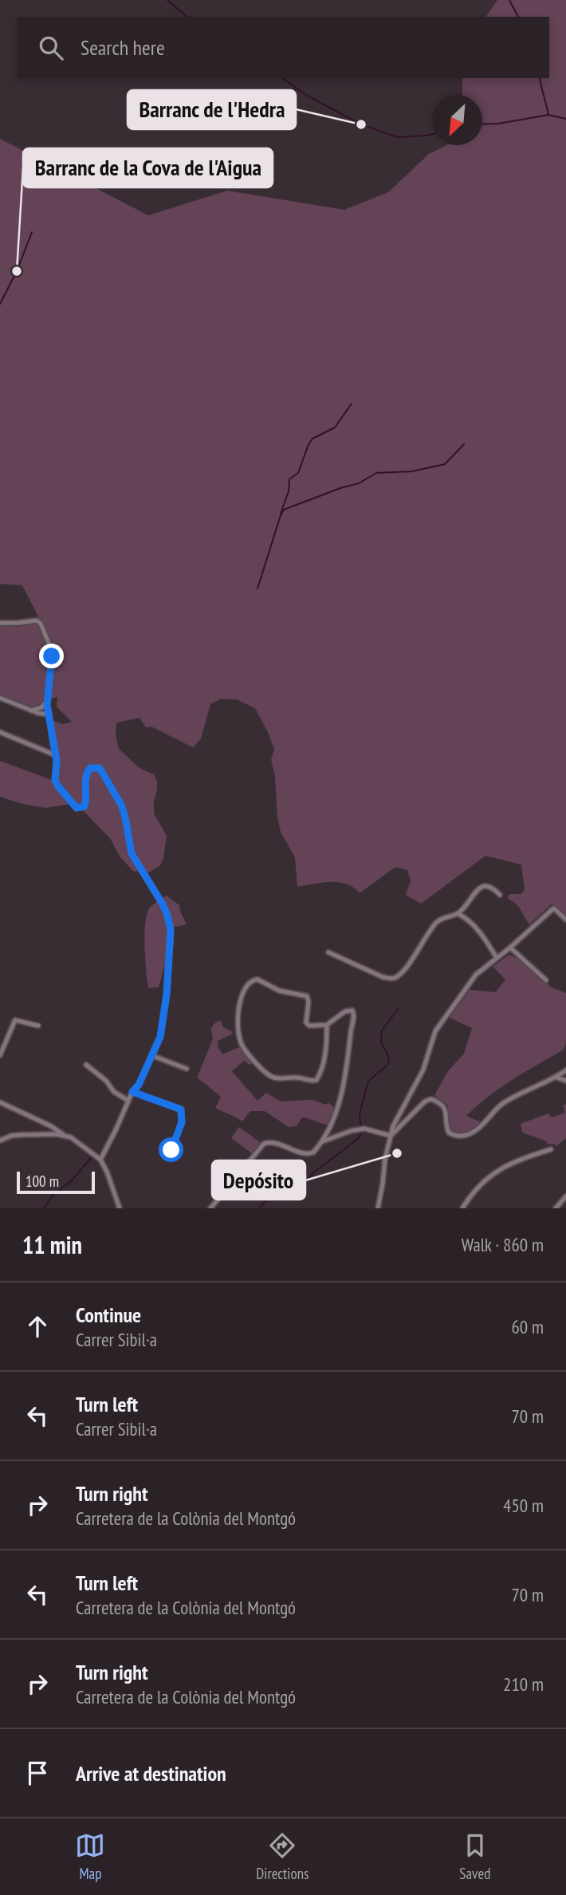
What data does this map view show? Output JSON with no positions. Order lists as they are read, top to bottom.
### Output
{
  "places": ["Barranc de l'Hedra", "Barranc de la Cova de l'Aigua", "Depósito"],
  "scale_bar": "100 m",
  "north": "bottom left",
  "page": {
    "search": "Search here",
    "scale": "100 m",
    "heading": ["11 min", "Walk · 860 m"],
    "list": [
      ["Continue", "Carrer Sibil·a", "60 m"],
      ["Turn left", "Carrer Sibil·a", "70 m"],
      ["Turn right", "Carretera de la Colònia del Montgó", "450 m"],
      ["Turn left", "Carretera de la Colònia del Montgó", "70 m"],
      ["Turn right", "Carretera de la Colònia del Montgó", "210 m"],
      "Arrive at destination"
    ],
    "nav": ["Map", "Directions", "Saved"]
  }
}
